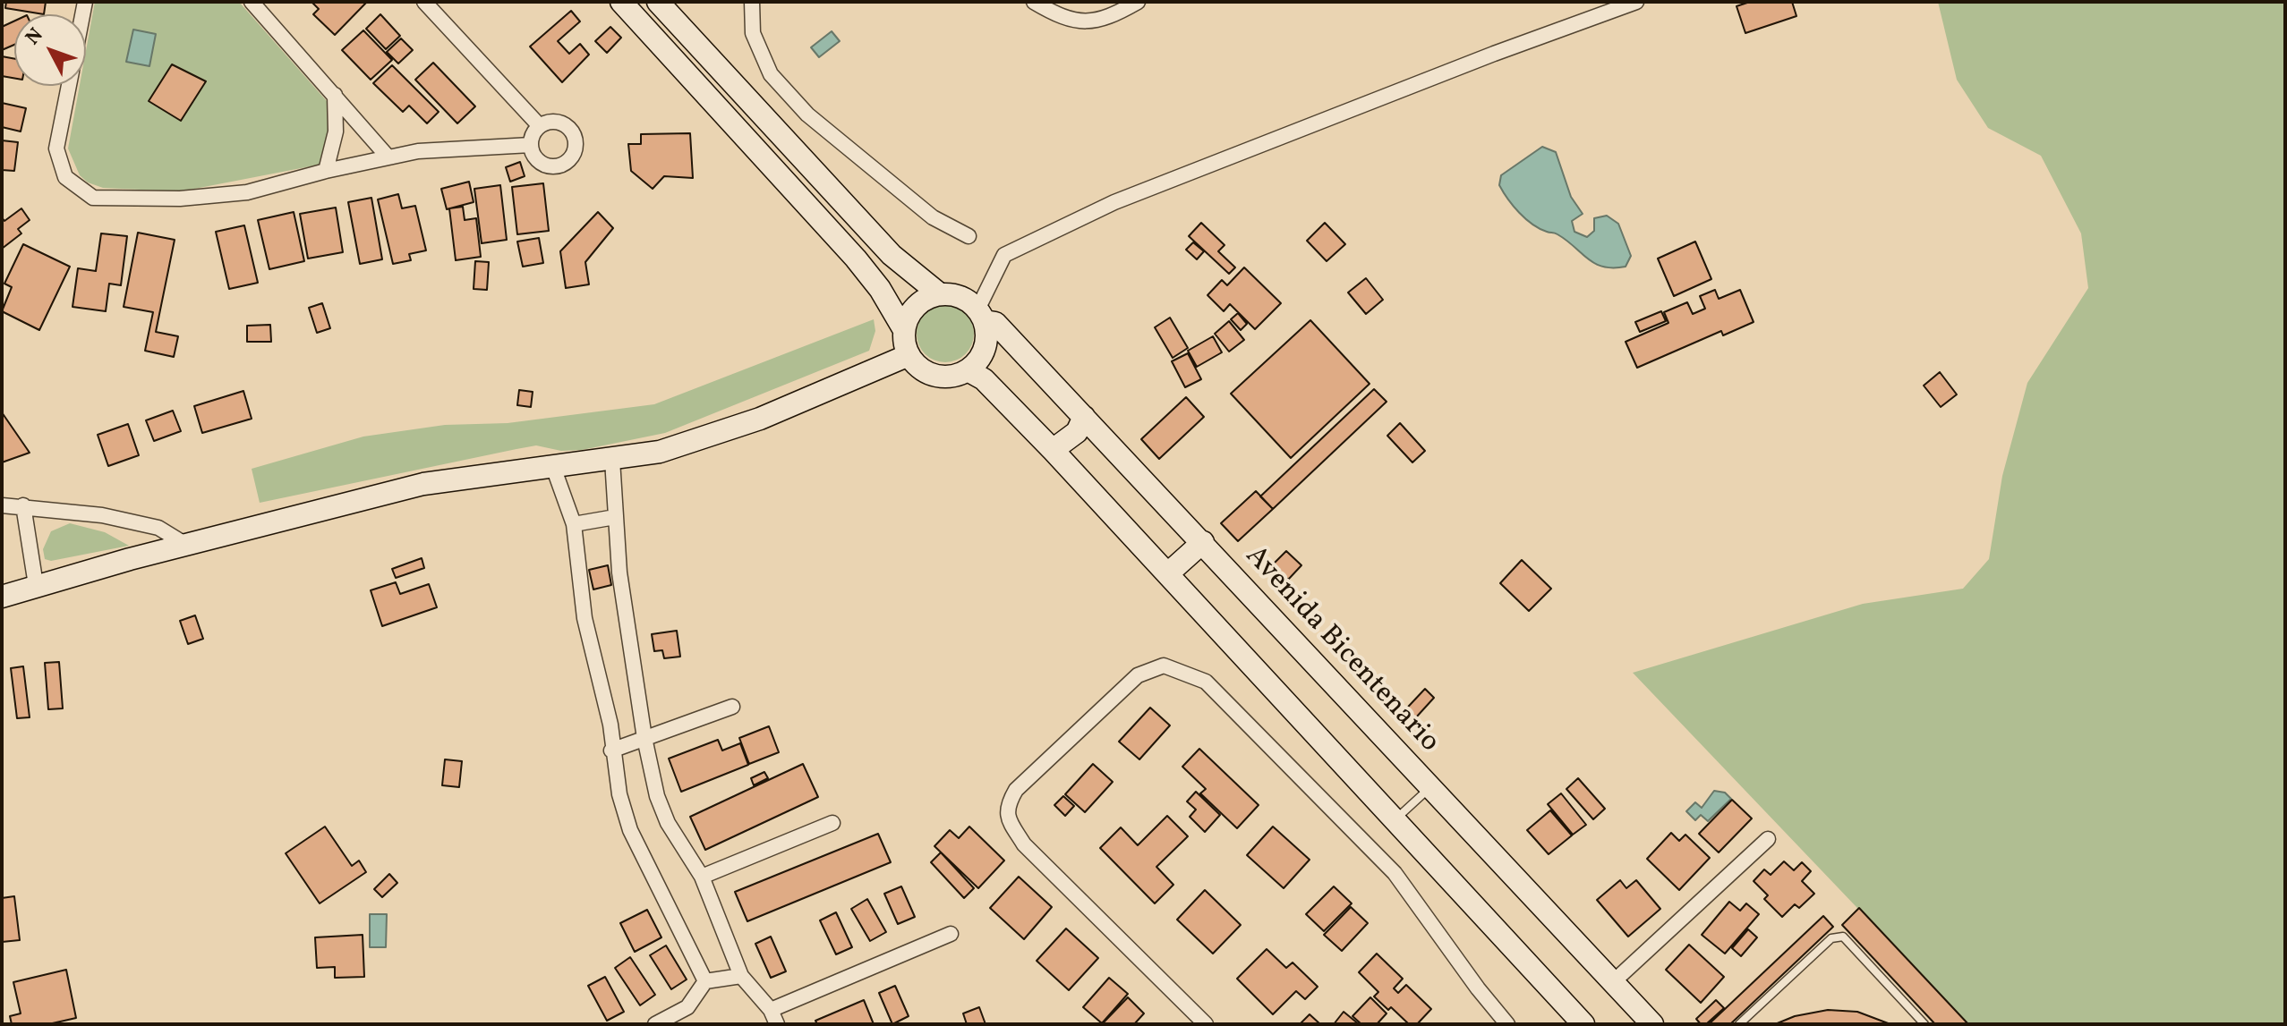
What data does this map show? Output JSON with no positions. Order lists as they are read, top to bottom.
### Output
{
  "streets": {
    "main road": ["Avenida Bicentenario"]
  },
  "north": "top left"
}
